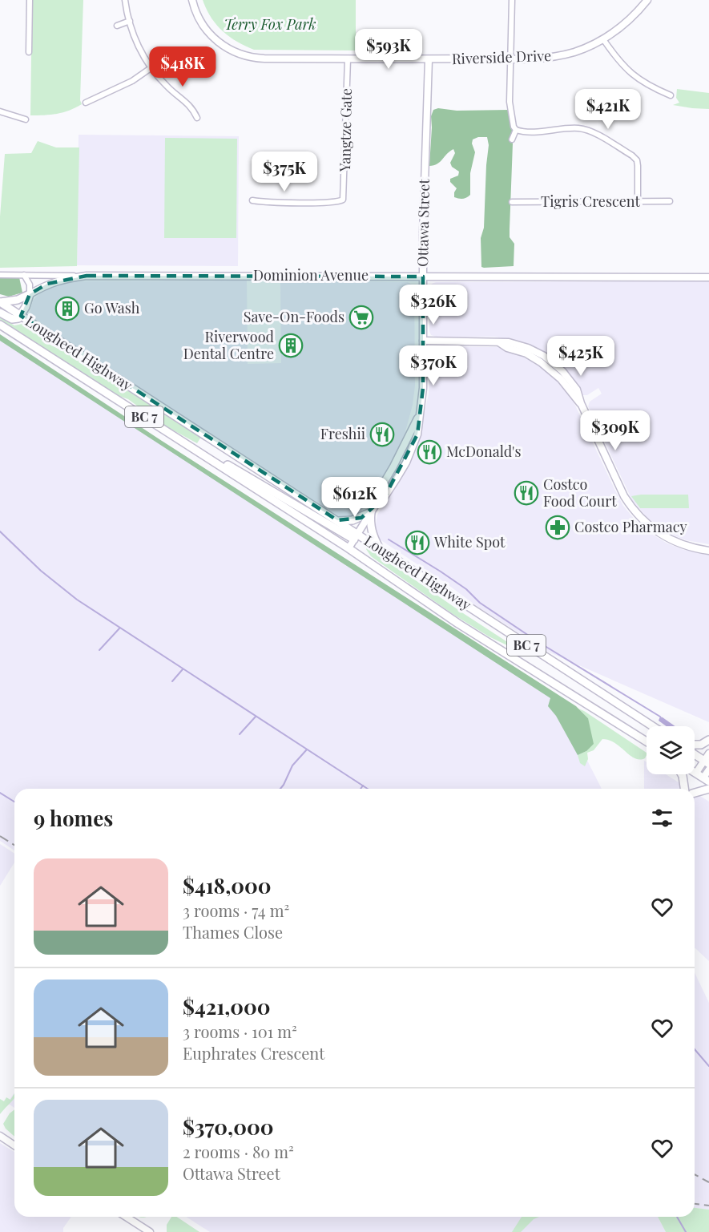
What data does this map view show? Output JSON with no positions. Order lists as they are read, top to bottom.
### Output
{
  "streets": {
    "main road": ["Lougheed Highway", "BC 7"],
    "street": [
      "Riverside Drive",
      "Yangtze Gate",
      "Tigris Crescent",
      "Ottawa Street",
      "Dominion Avenue"
    ]
  },
  "crossings": [
    ["Riverside Drive", "Yangtze Gate"],
    ["Riverside Drive", "Ottawa Street"],
    ["Ottawa Street", "Dominion Avenue"],
    ["Ottawa Street", "Lougheed Highway"]
  ],
  "parks": ["Terry Fox Park"],
  "places": {
    "building": ["Go Wash", "Riverwood Dental Centre"],
    "supermarket": ["Save-On-Foods"],
    "restaurant": [
      "Freshii",
      "McDonald's",
      "Costco Food Court",
      "White Spot"
    ],
    "pharmacy": ["Costco Pharmacy"]
  },
  "page": {
    "price": [
      "$593K",
      "$418K",
      "$421K",
      "$375K",
      "$326K",
      "$425K",
      "$370K",
      "$309K",
      "$612K"
    ],
    "heading": "9 homes",
    "list": [
      {
        "name": "$418,000",
        "note": "3 rooms · 74 m² · Thames Close"
      },
      {
        "name": "$421,000",
        "note": "3 rooms · 101 m² · Euphrates Crescent"
      },
      {
        "name": "$370,000",
        "note": "2 rooms · 80 m² · Ottawa Street"
      }
    ]
  }
}
